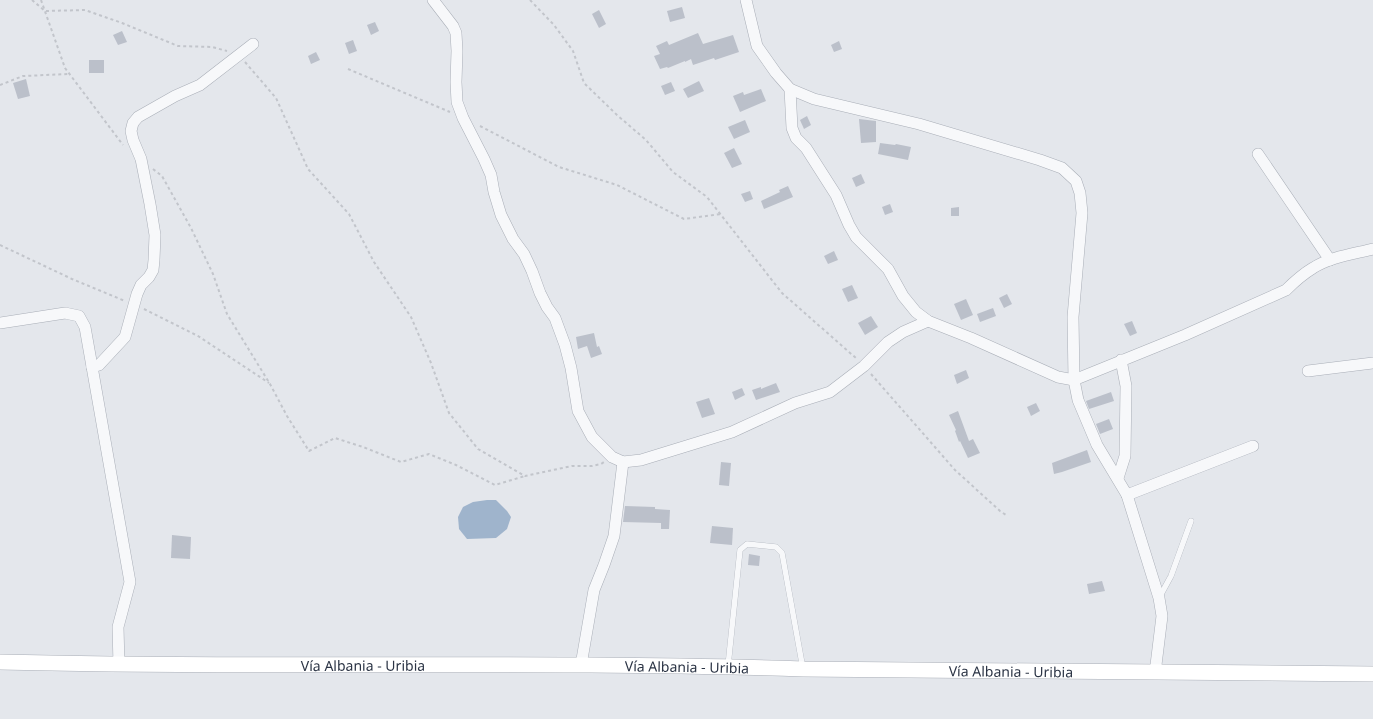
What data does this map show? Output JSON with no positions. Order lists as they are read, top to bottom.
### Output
{
  "streets": {
    "main road": ["Vía Albania - Uribia"]
  }
}
